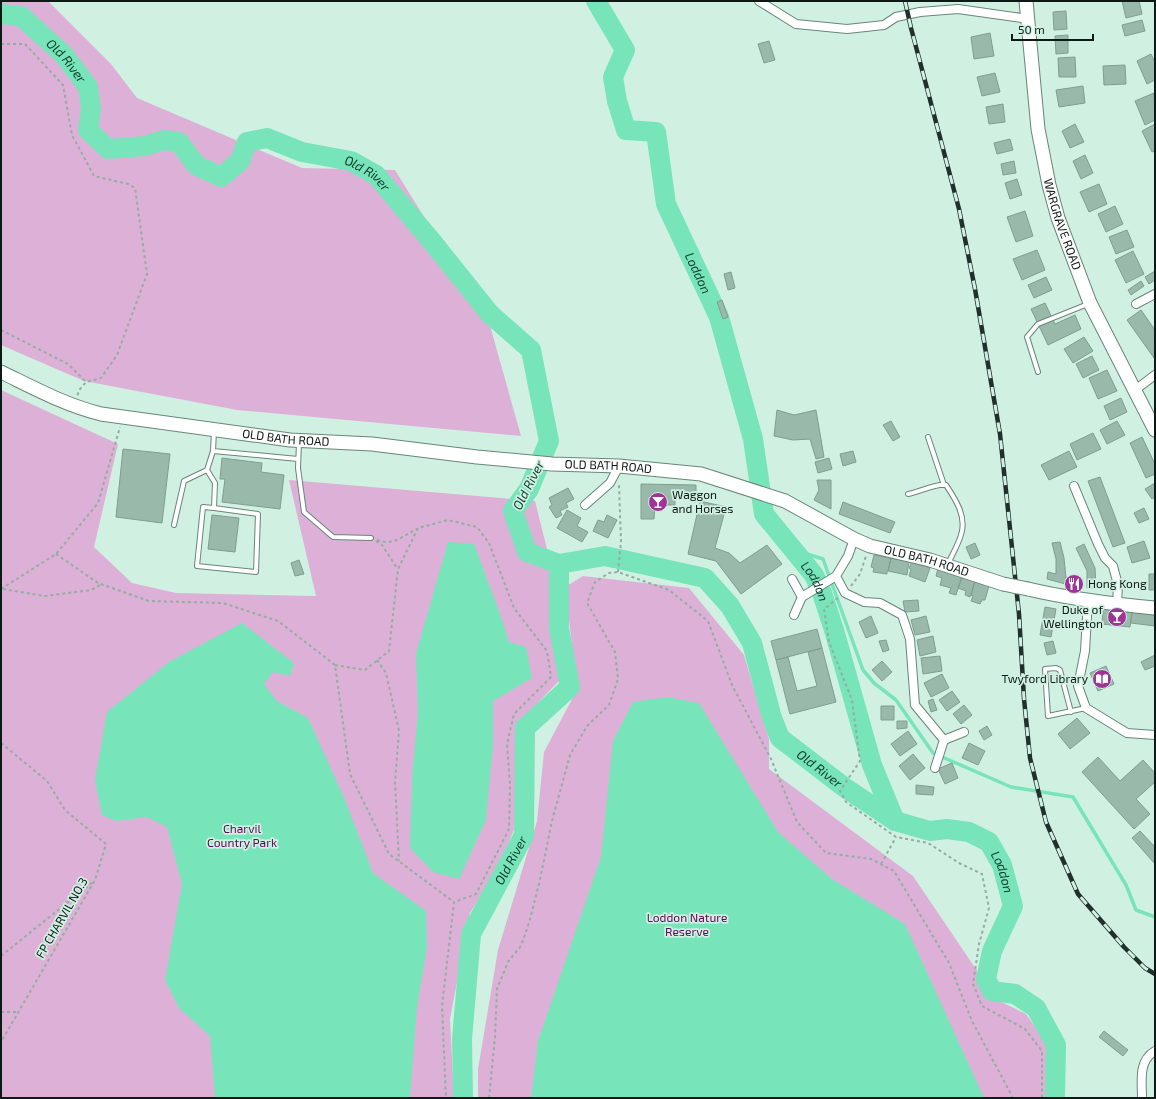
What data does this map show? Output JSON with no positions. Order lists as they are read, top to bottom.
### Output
{
  "streets": {
    "main road": ["WARGRAVE ROAD", "OLD BATH ROAD"],
    "path": ["FP CHARVIL NO.3"]
  },
  "water": ["Old River", "Loddon"],
  "parks": ["Charvil Country Park", "Loddon Nature Reserve"],
  "places": {
    "bar": ["Waggon and Horses", "Duke of Wellington"],
    "restaurant": ["Hong Kong"],
    "library": ["Twyford Library"]
  },
  "scale_bar": "50 m"
}
